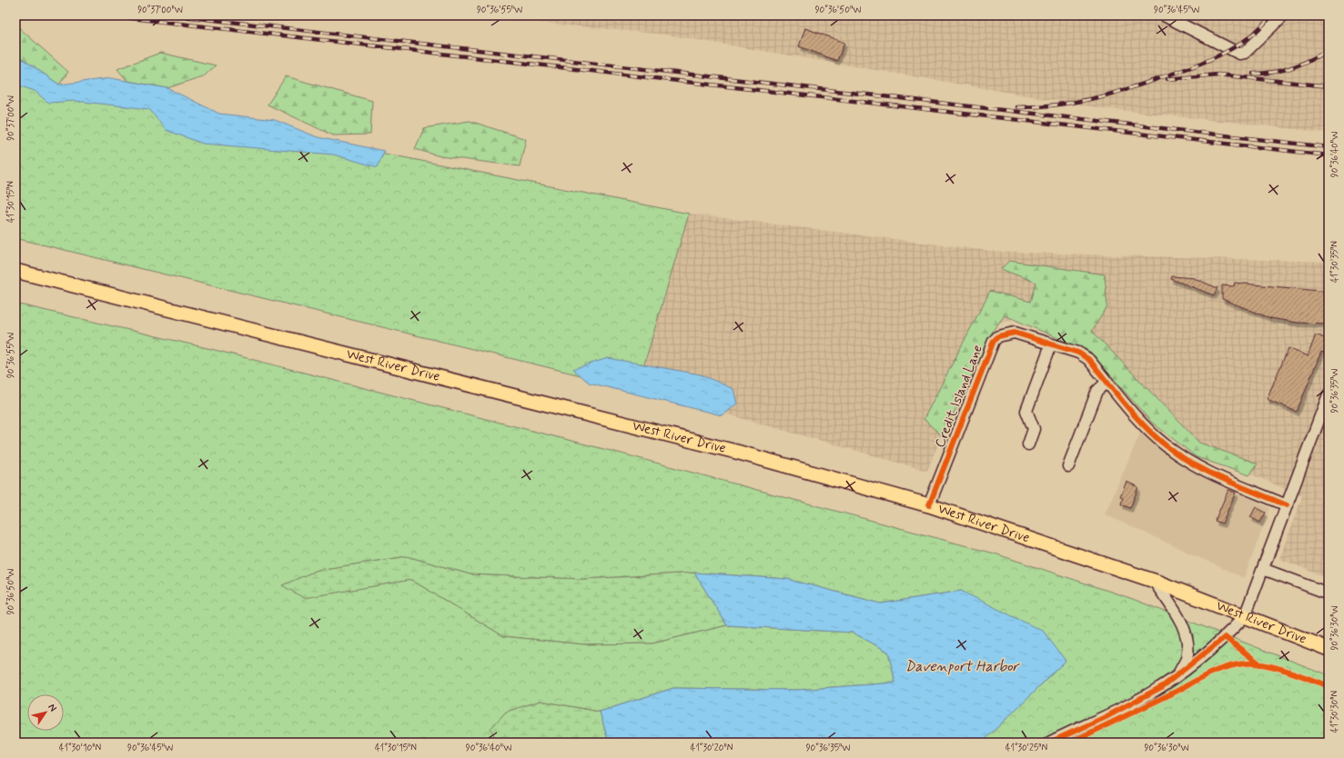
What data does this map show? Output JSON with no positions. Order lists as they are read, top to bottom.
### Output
{
  "streets": {
    "main road": ["West River Drive"],
    "street": ["Credit Island Lane"]
  },
  "crossings": [
    ["West River Drive", "Credit Island Lane"]
  ],
  "water": ["Davenport Harbor"],
  "north": "top right",
  "coordinates": [
    "90°37'00\"W",
    "90°36'55\"W",
    "90°36'50\"W",
    "90°36'45\"W",
    "90°36'40\"W",
    "41°30'15\"N",
    "41°30'35\"N",
    "90°36'35\"W",
    "90°36'30\"W",
    "41°30'30\"N",
    "41°30'10\"N",
    "41°30'20\"N",
    "41°30'25\"N"
  ]
}
